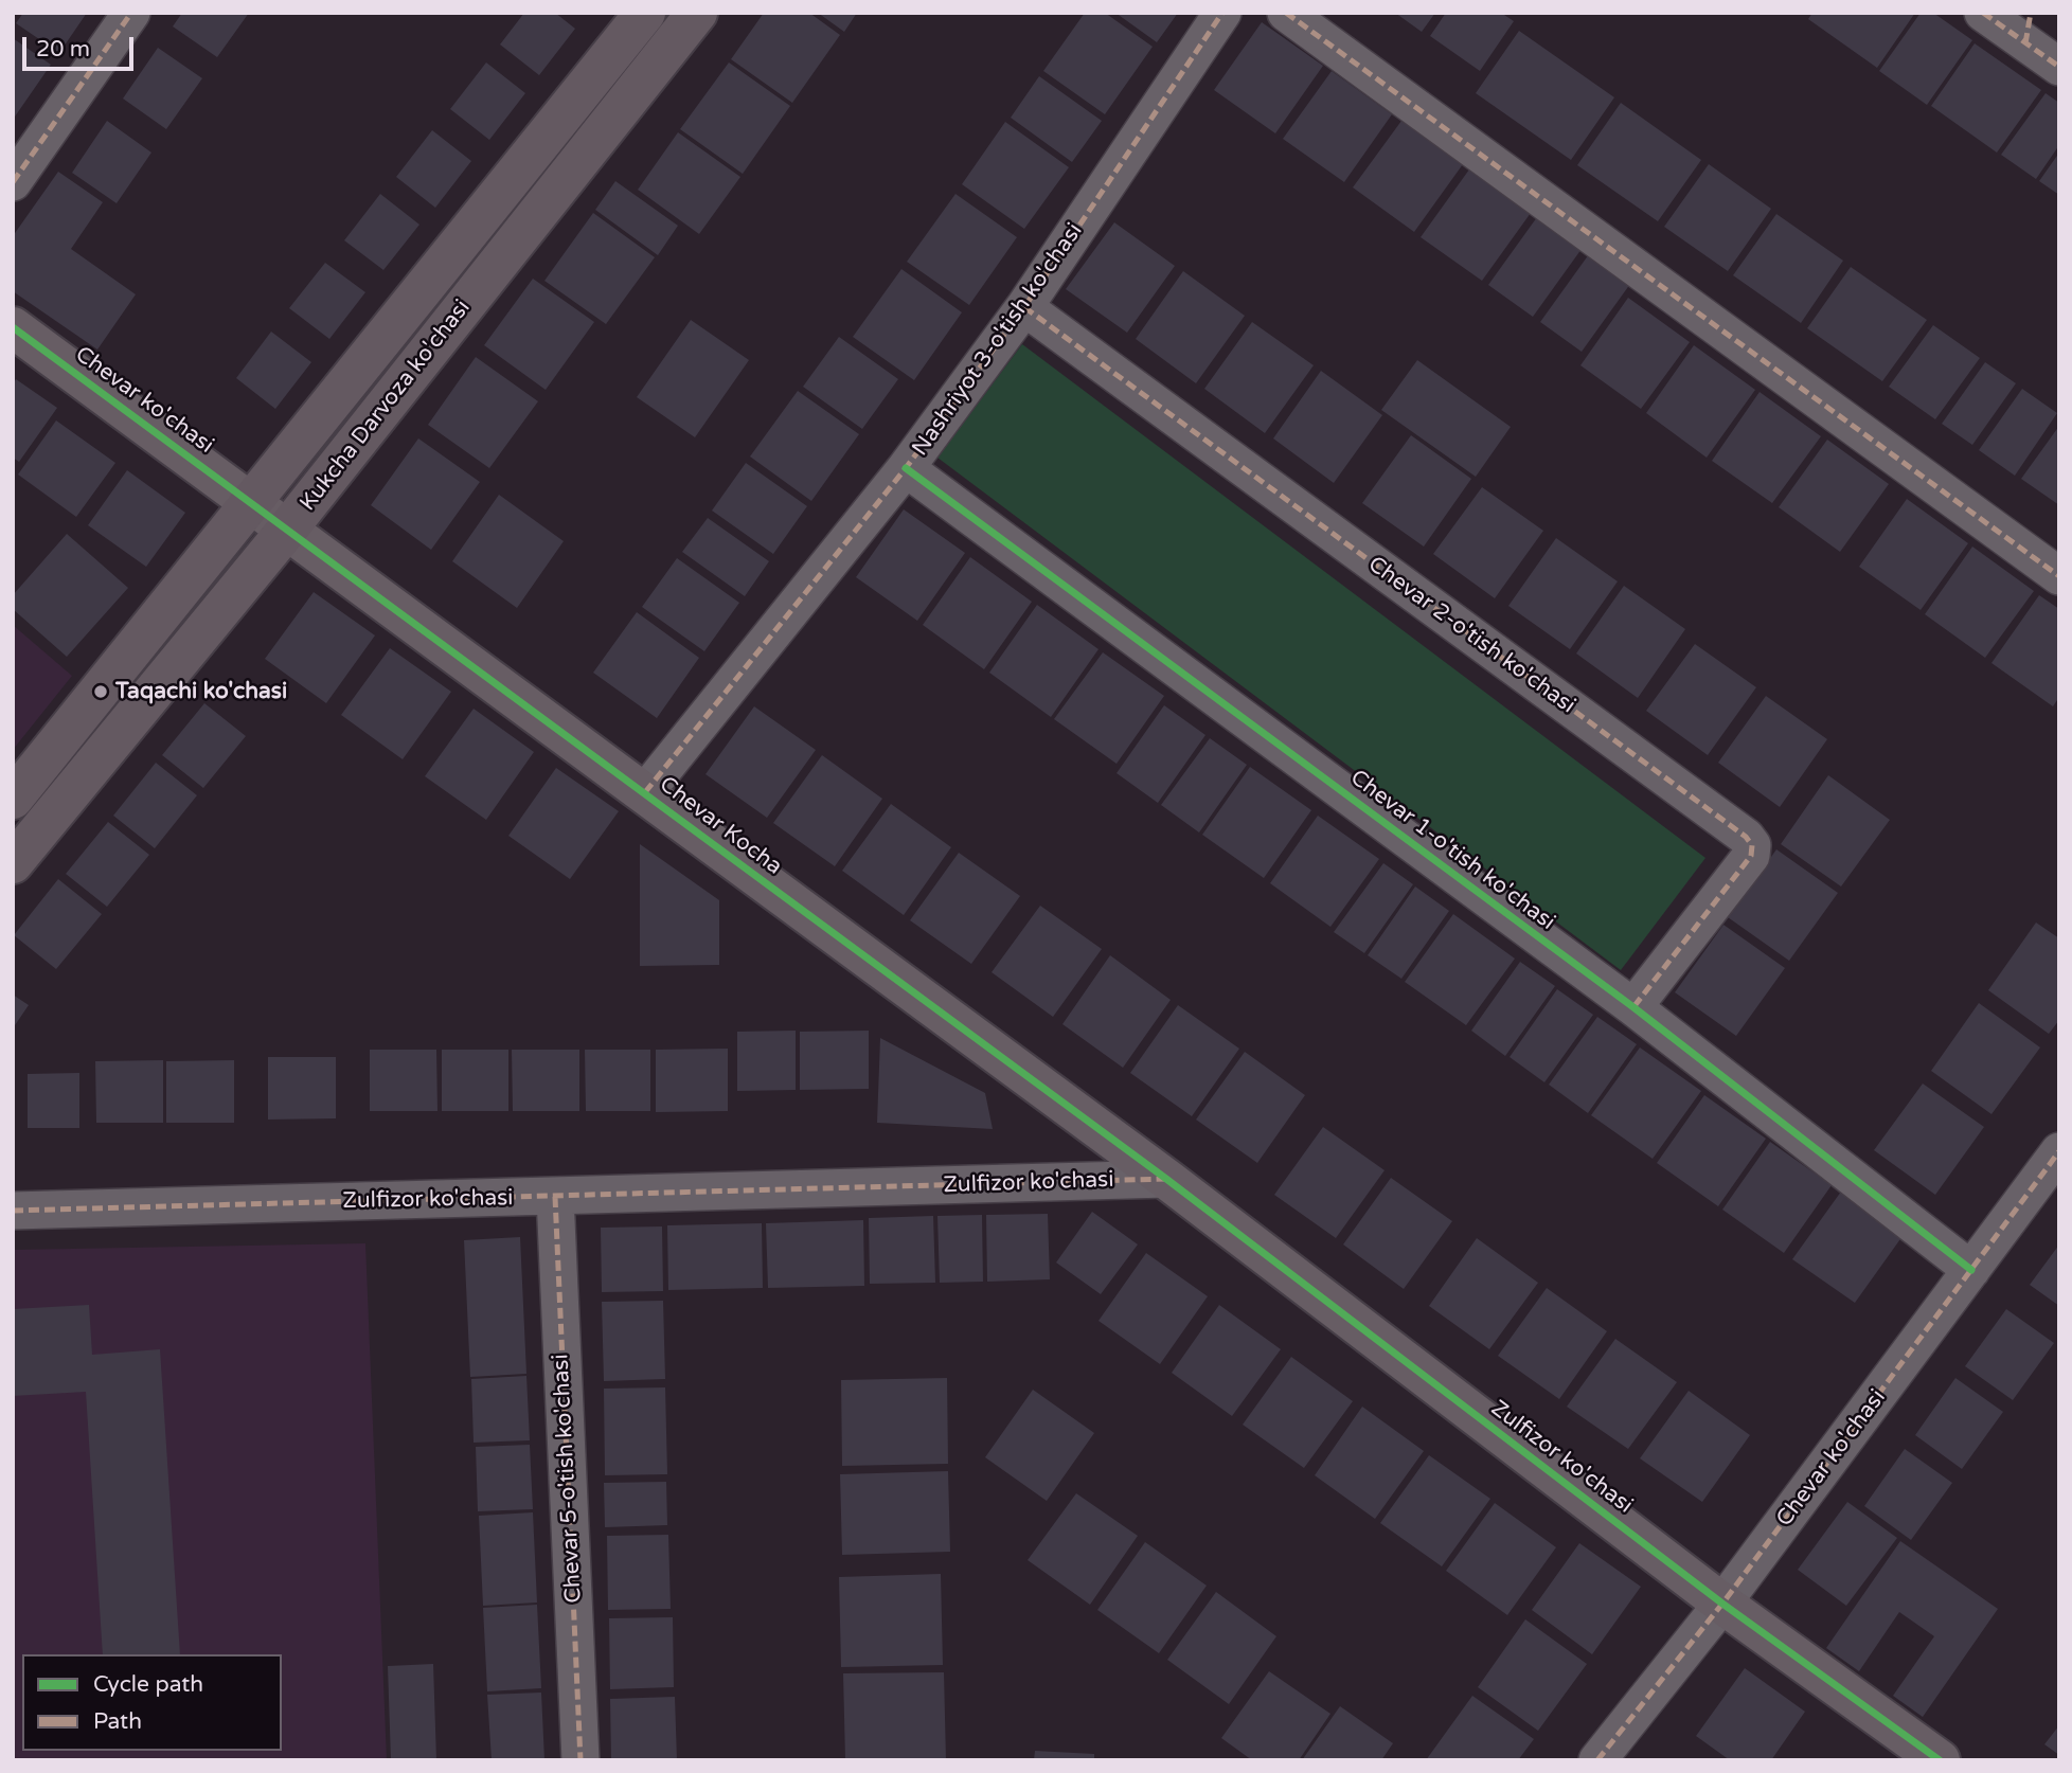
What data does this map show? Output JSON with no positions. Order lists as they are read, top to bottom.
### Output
{
  "streets": {
    "main road": ["Kukcha Darvoza ko'chasi"],
    "street": [
      "Nashriyot 3-o'tish ko'chasi",
      "Chevar ko'chasi",
      "Chevar 2-o'tish ko'chasi",
      "Chevar Kocha",
      "Chevar 1-o'tish ko'chasi",
      "Zulfizor ko'chasi",
      "Chevar 5-o'tish ko'chasi"
    ]
  },
  "crossings": [
    ["Nashriyot 3-o'tish ko'chasi", "Chevar 2-o'tish ko'chasi"],
    ["Nashriyot 3-o'tish ko'chasi", "Chevar Kocha"],
    ["Nashriyot 3-o'tish ko'chasi", "Chevar 1-o'tish ko'chasi"],
    ["Chevar ko'chasi", "Kukcha Darvoza ko'chasi"],
    ["Chevar ko'chasi", "Chevar Kocha"],
    ["Chevar ko'chasi", "Chevar 1-o'tish ko'chasi"],
    ["Chevar ko'chasi", "Zulfizor ko'chasi"],
    ["Kukcha Darvoza ko'chasi", "Chevar Kocha"],
    ["Chevar 2-o'tish ko'chasi", "Chevar 1-o'tish ko'chasi"],
    ["Chevar Kocha", "Zulfizor ko'chasi"],
    ["Zulfizor ko'chasi", "Chevar 5-o'tish ko'chasi"]
  ],
  "places": ["Taqachi ko'chasi"],
  "legend": ["Cycle path", "Path"],
  "scale_bar": "20 m"
}
